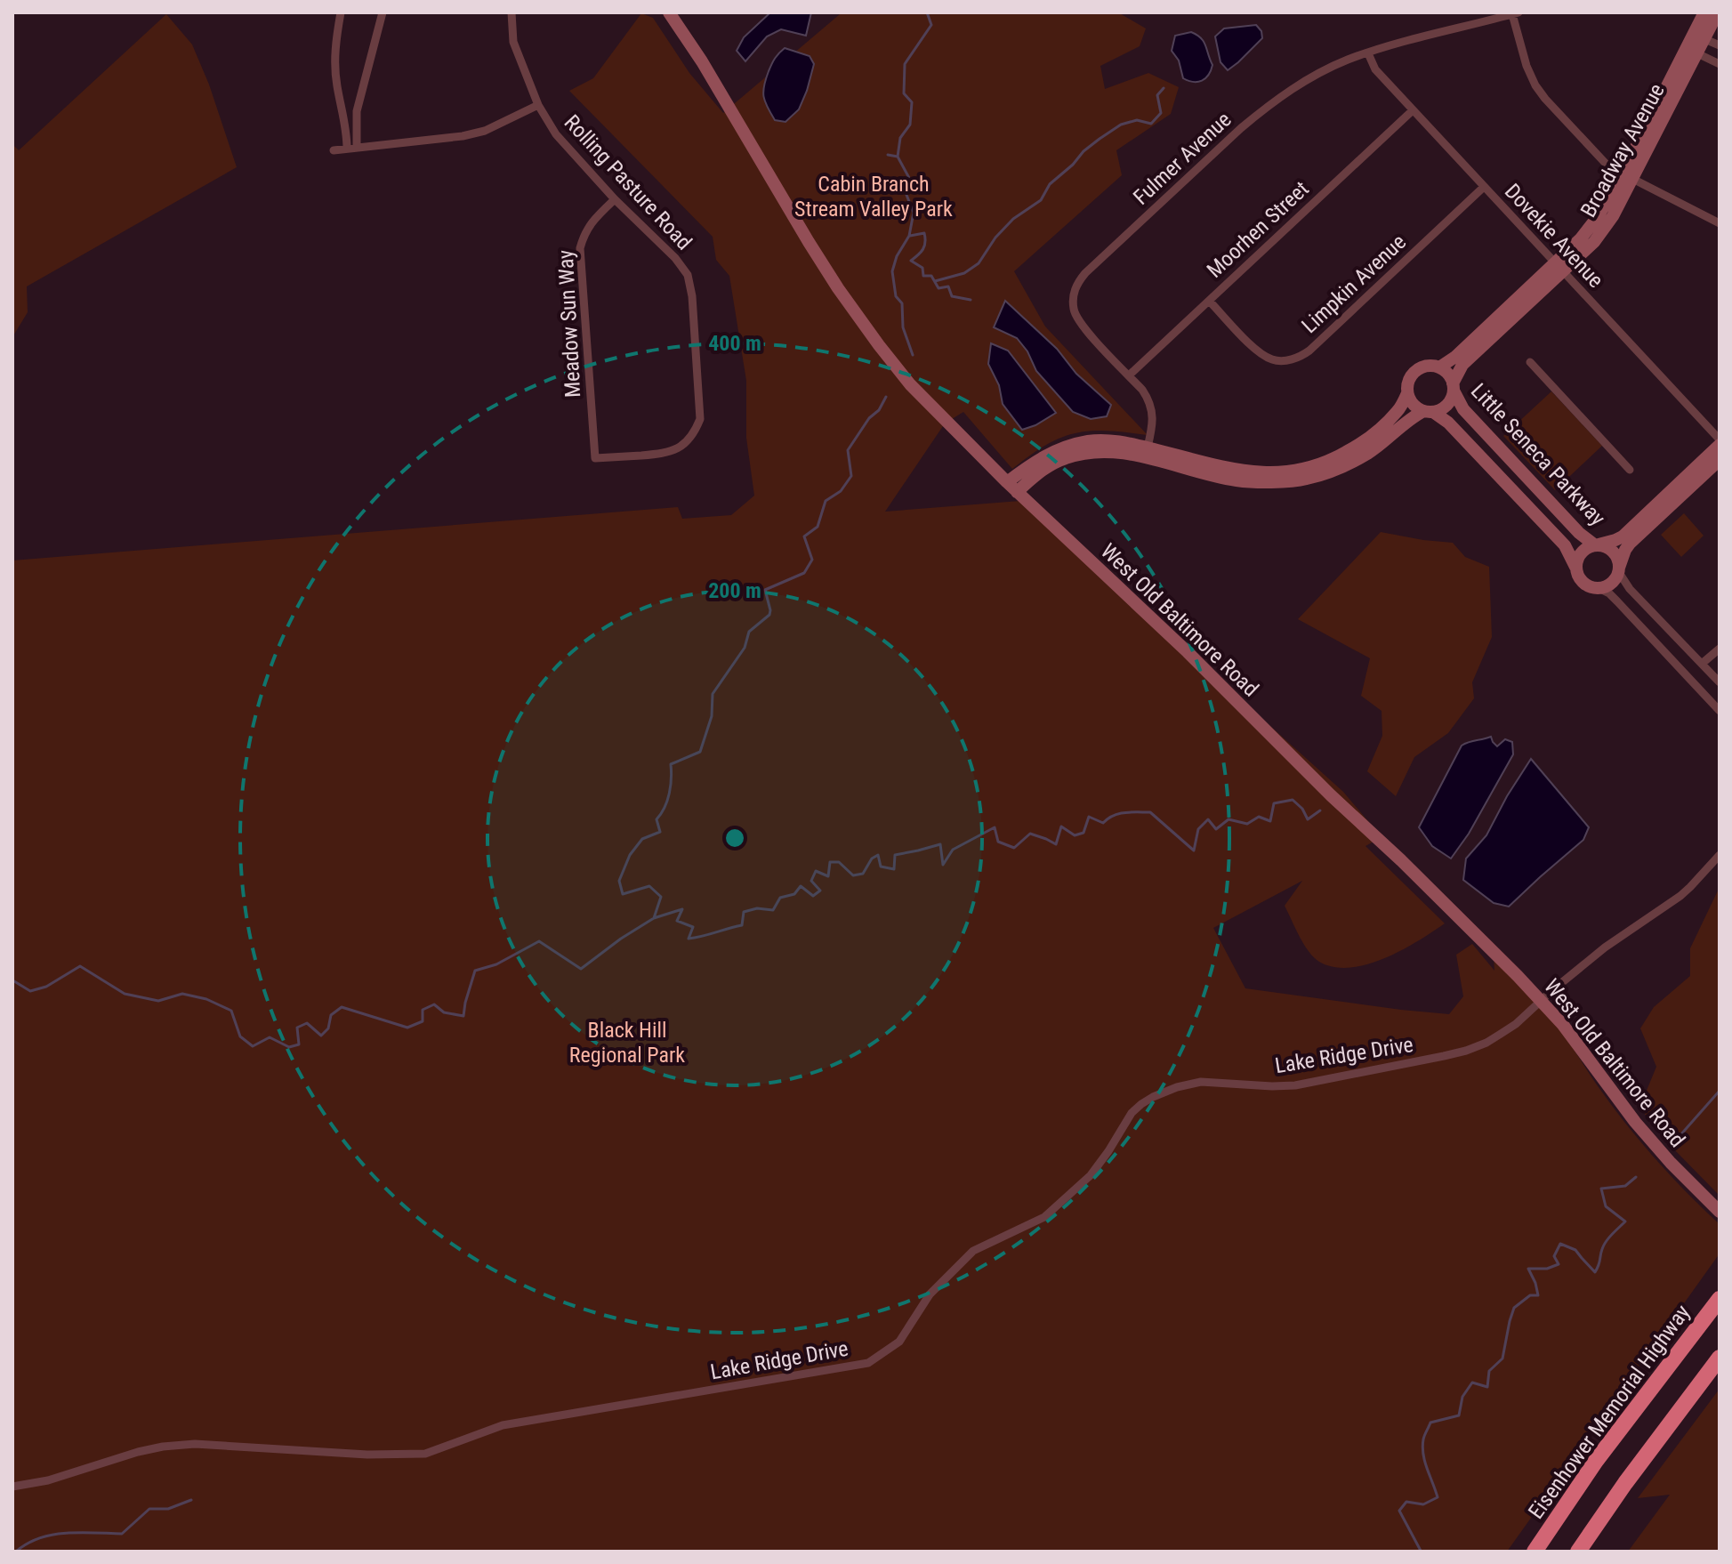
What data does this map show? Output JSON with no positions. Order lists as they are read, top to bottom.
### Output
{
  "streets": {
    "highway": ["Eisenhower Memorial Highway"],
    "street": [
      "Broadway Avenue",
      "Fulmer Avenue",
      "Rolling Pasture Road",
      "Moorhen Street",
      "Dovekie Avenue",
      "Limpkin Avenue",
      "Meadow Sun Way",
      "Little Seneca Parkway",
      "West Old Baltimore Road",
      "Lake Ridge Drive"
    ]
  },
  "crossings": [
    ["Broadway Avenue", "Dovekie Avenue"],
    ["Broadway Avenue", "Little Seneca Parkway"],
    ["Fulmer Avenue", "Moorhen Street"],
    ["Fulmer Avenue", "Dovekie Avenue"],
    ["Rolling Pasture Road", "Meadow Sun Way"],
    ["Moorhen Street", "Dovekie Avenue"],
    ["Moorhen Street", "Limpkin Avenue"],
    ["Dovekie Avenue", "Limpkin Avenue"],
    ["West Old Baltimore Road", "Lake Ridge Drive"]
  ],
  "parks": ["Cabin Branch Stream Valley Park", "Black Hill Regional Park"],
  "rings": ["400 m", "200 m"]
}
